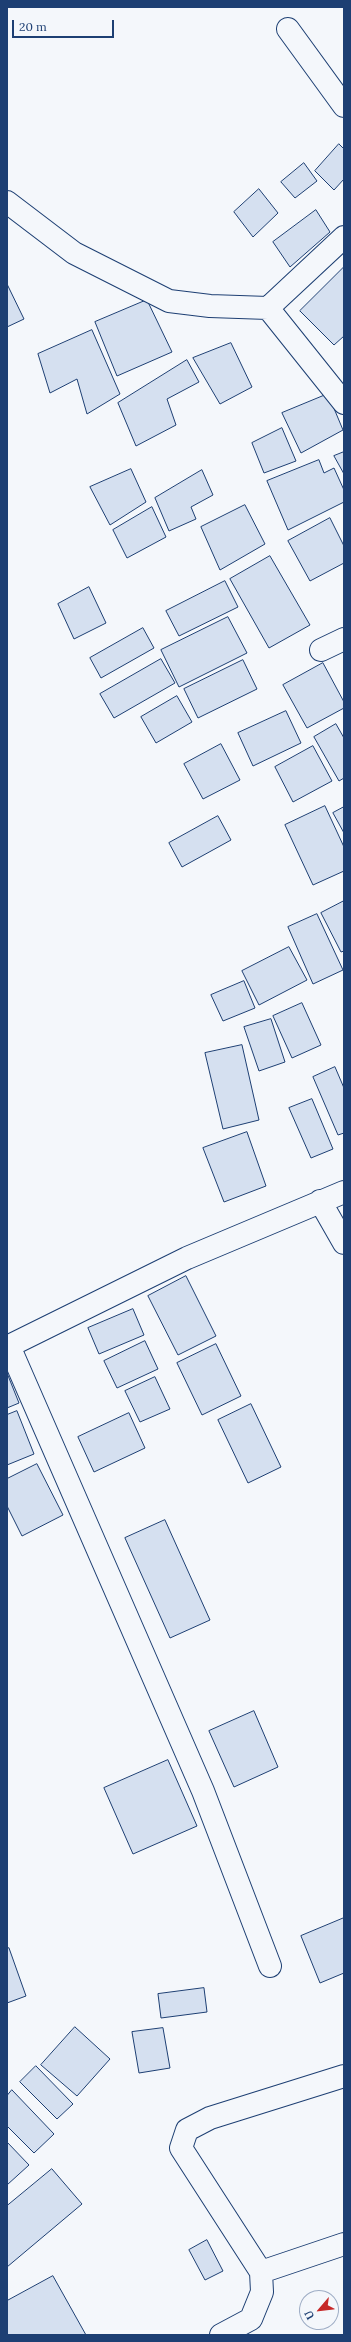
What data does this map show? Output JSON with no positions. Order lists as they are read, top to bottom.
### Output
{
  "scale_bar": "20 m",
  "north": "bottom left"
}
